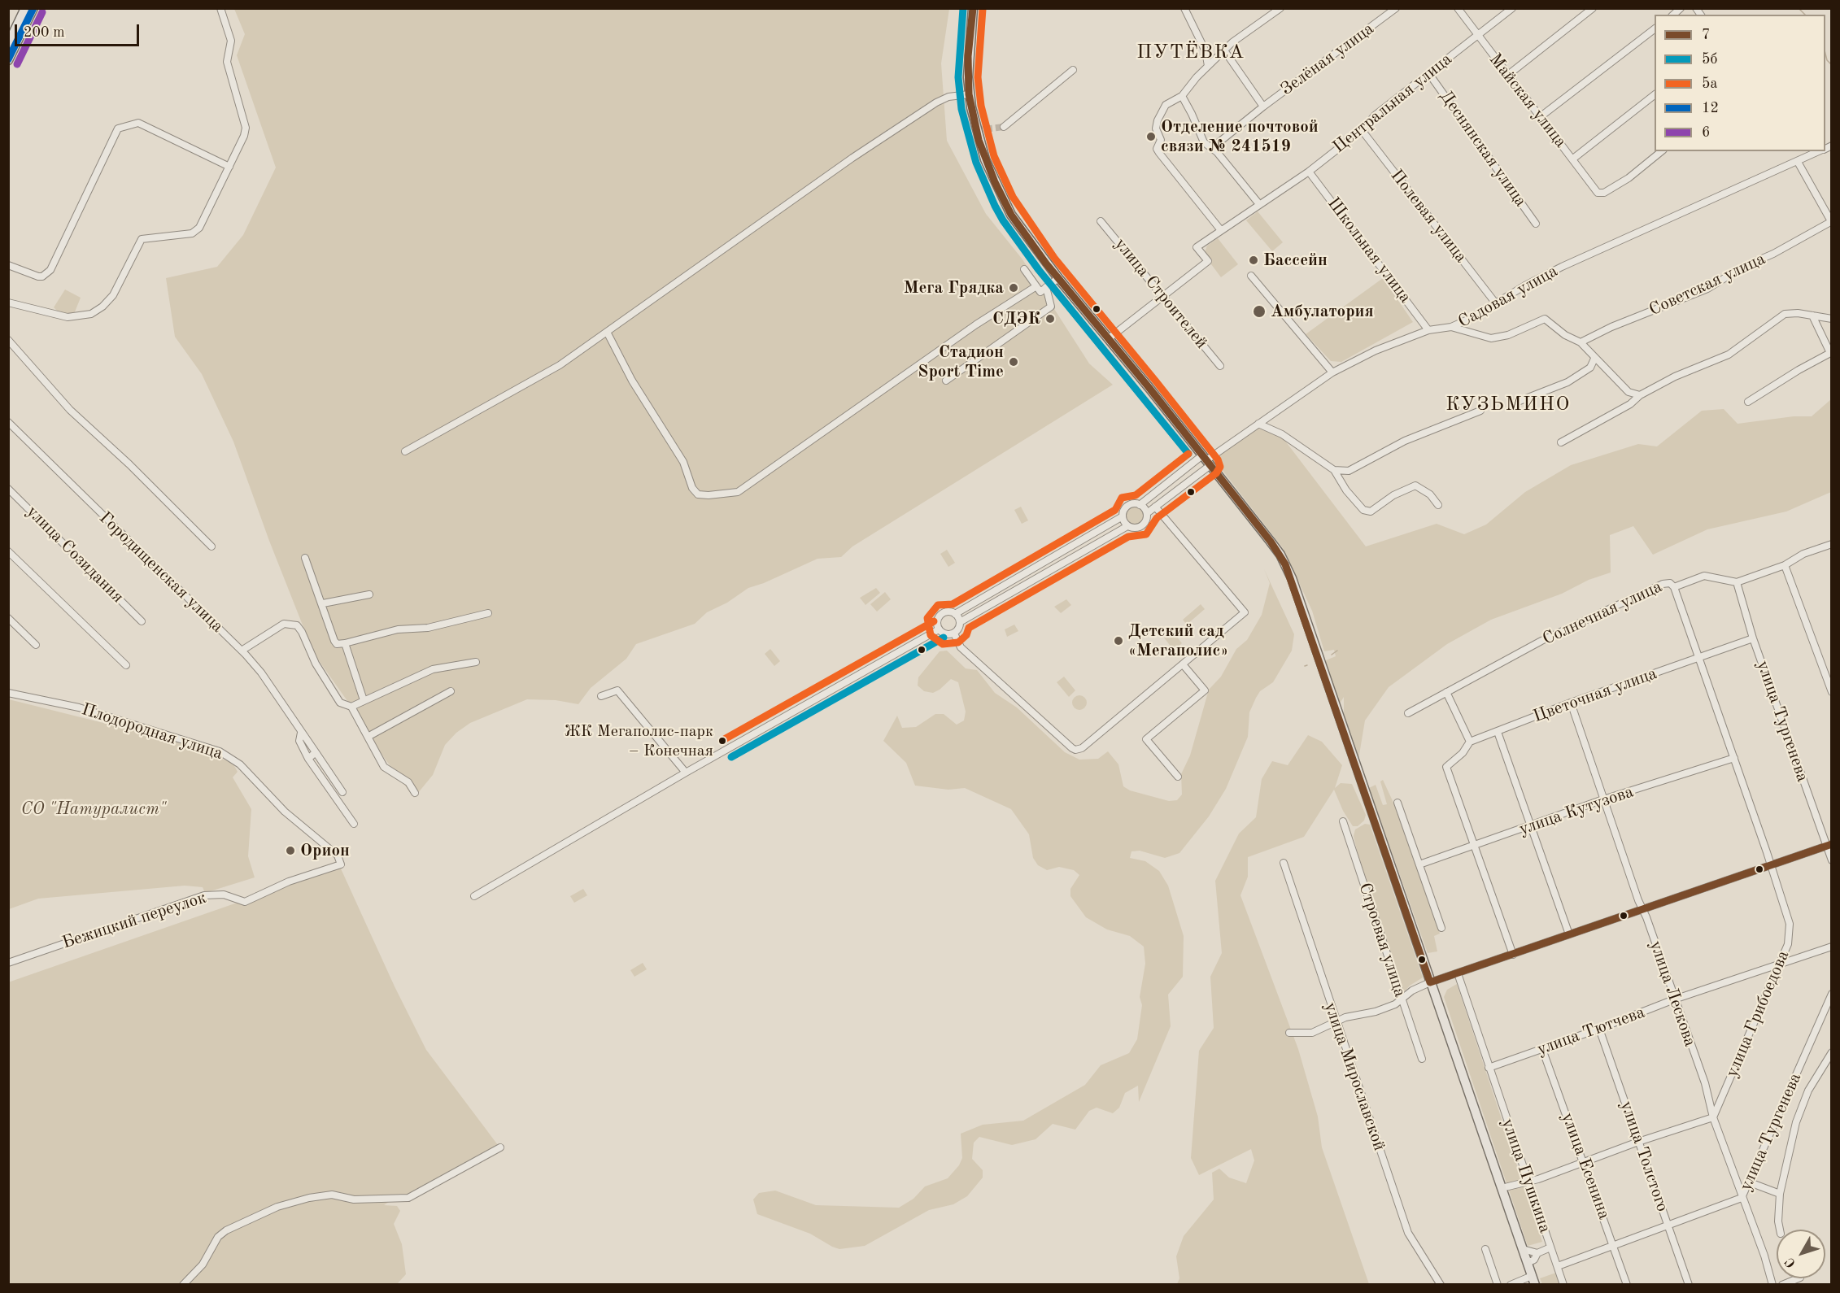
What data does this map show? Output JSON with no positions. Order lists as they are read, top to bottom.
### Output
{
  "streets": {
    "street": [
      "Зелёная улица",
      "Майская улица",
      "Центральная улица",
      "Деснянская улица",
      "Полевая улица",
      "Школьная улица",
      "Советская улица",
      "улица Строителей",
      "Садовая улица",
      "улица Созидания",
      "Городищенская улица",
      "Солнечная улица",
      "Цветочная улица",
      "улица Тургенева",
      "Плодородная улица",
      "улица Кутузова",
      "Бежицкий переулок",
      "Строевая улица",
      "улица Лескова",
      "улица Грибоедова",
      "улица Тютчева",
      "улица Мирославской",
      "улица Толстого",
      "улица Есенина",
      "улица Пушкина"
    ]
  },
  "crossings": [
    ["Майская улица", "Центральная улица"],
    ["Центральная улица", "Деснянская улица"],
    ["Центральная улица", "Полевая улица"],
    ["Центральная улица", "Школьная улица"],
    ["Центральная улица", "улица Строителей"],
    ["Полевая улица", "Садовая улица"],
    ["Школьная улица", "Садовая улица"],
    ["Солнечная улица", "улица Тургенева"],
    ["Солнечная улица", "улица Грибоедова"],
    ["Цветочная улица", "улица Тургенева"],
    ["Цветочная улица", "улица Кутузова"],
    ["Цветочная улица", "улица Лескова"],
    ["Цветочная улица", "улица Грибоедова"],
    ["улица Тургенева", "улица Лескова"],
    ["улица Тургенева", "улица Толстого"],
    ["улица Тургенева", "улица Есенина"],
    ["улица Тургенева", "улица Пушкина"],
    ["Плодородная улица", "Бежицкий переулок"],
    ["улица Кутузова", "улица Лескова"],
    ["улица Кутузова", "улица Грибоедова"],
    ["улица Лескова", "улица Грибоедова"],
    ["улица Лескова", "улица Тютчева"],
    ["улица Грибоедова", "улица Тютчева"],
    ["улица Тютчева", "улица Толстого"],
    ["улица Тютчева", "улица Есенина"],
    ["улица Тютчева", "улица Пушкина"]
  ],
  "districts": ["ПУТЁВКА", "КУЗЬМИНО"],
  "parks": ["СО \"Натуралист\""],
  "places": [
    "Отделение почтовой связи № 241519",
    "Бассейн",
    "Мега Грядка",
    "Амбулатория",
    "СДЭК",
    "Стадион Sport Time",
    "Детский сад «Мегаполис»",
    "ЖК Мегаполис-парк – Конечная",
    "Орион"
  ],
  "lines": [
    "transit line 7",
    "transit line 5б",
    "transit line 12",
    "transit line 5а",
    "transit line 6"
  ],
  "legend": [
    "7",
    "5б",
    "5а",
    "12",
    "6"
  ],
  "scale_bar": "200 m",
  "north": "bottom left"
}
